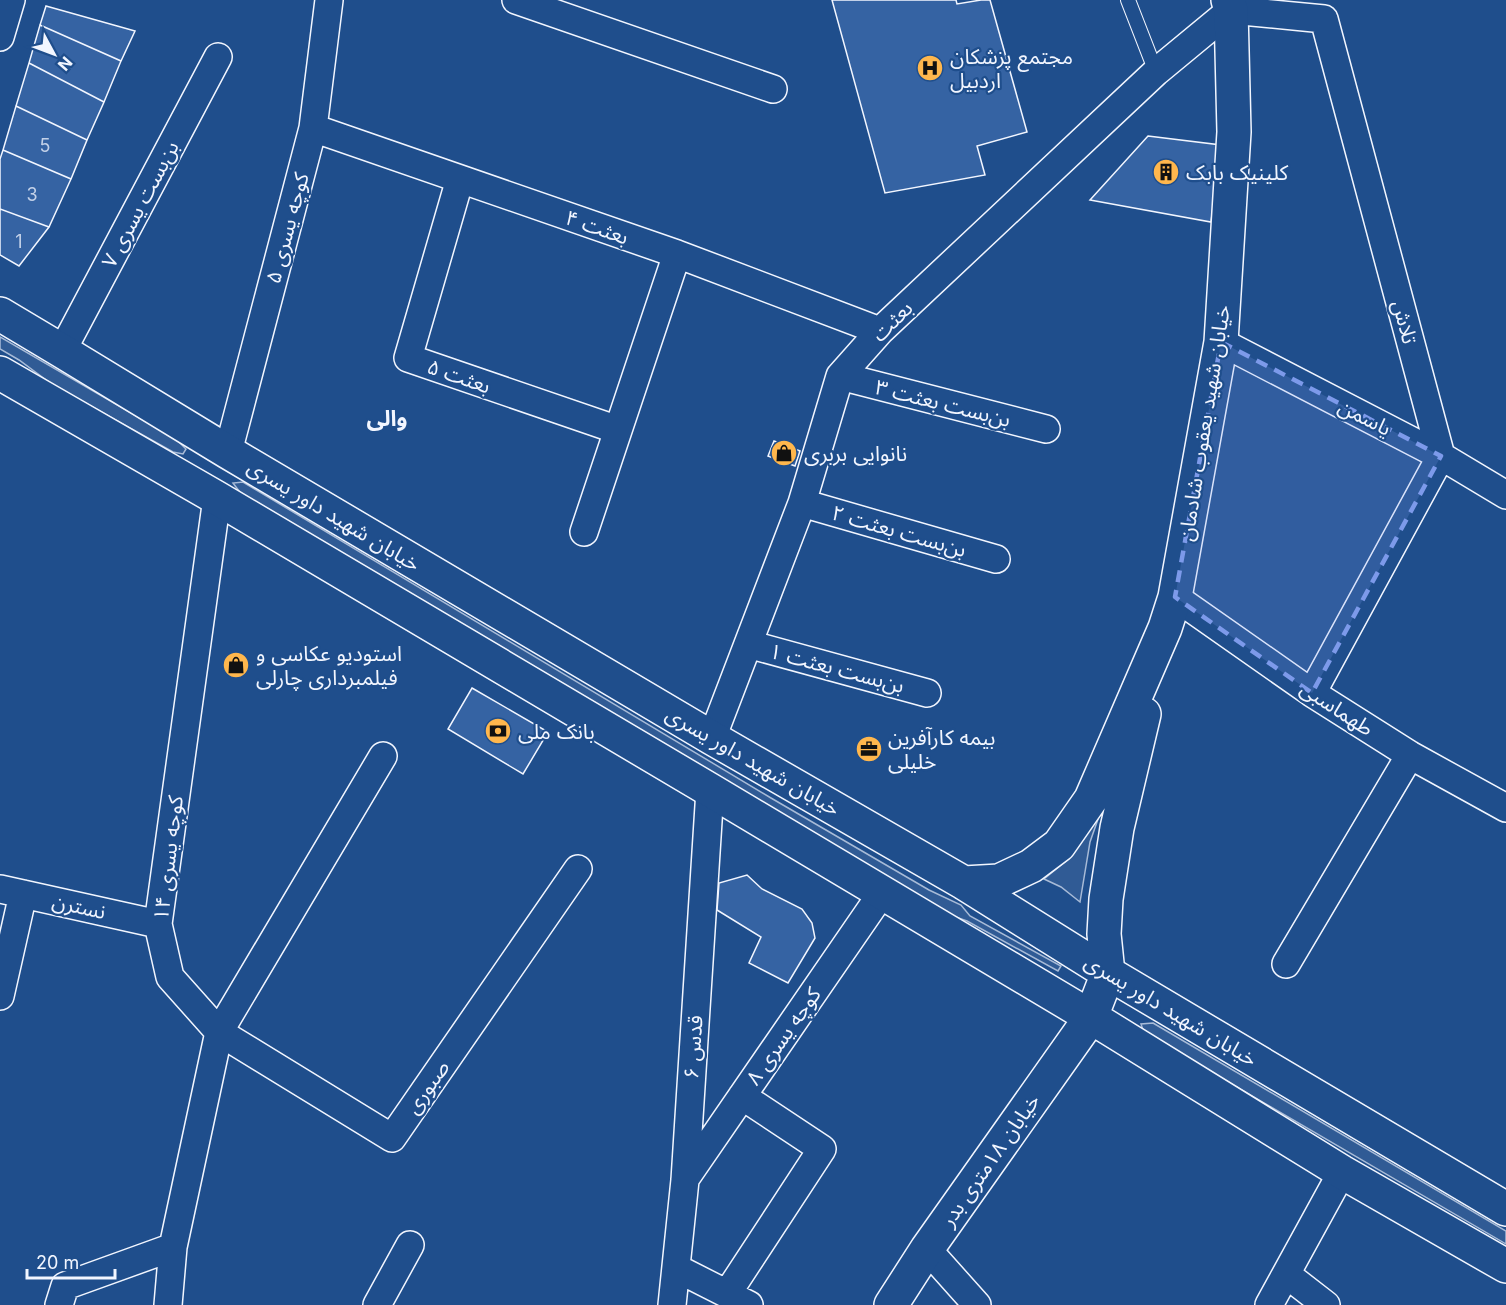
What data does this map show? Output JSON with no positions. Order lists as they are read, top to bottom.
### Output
{
  "streets": {
    "main road": ["خیابان شهید یعقوب شادمان", "خیابان شهید داور یسری", "خیابان ۱۸متری بدر"],
    "street": [
      "بن‌بست یسری ۷",
      "بعثت ۴",
      "کوچه یسری ۵",
      "بعثت",
      "تلاش",
      "بعثت ۵",
      "بن‌بست بعثت ۳",
      "یاسمن",
      "بن‌بست بعثت ۲",
      "بن‌بست بعثت ۱",
      "طهماسبی",
      "کوچه یسری ۱۴",
      "نسترن",
      "کوچه یسری ۸",
      "قدس ۶",
      "صبوری"
    ]
  },
  "crossings": [
    ["بن‌بست یسری ۷", "خیابان شهید داور یسری"],
    ["بعثت ۴", "کوچه یسری ۵"],
    ["بعثت ۴", "بعثت"],
    ["بعثت ۴", "بعثت ۵"],
    ["کوچه یسری ۵", "خیابان شهید داور یسری"],
    ["بعثت", "تلاش"],
    ["بعثت", "بن‌بست بعثت ۳"],
    ["بعثت", "خیابان شهید یعقوب شادمان"],
    ["بعثت", "خیابان شهید داور یسری"],
    ["بعثت", "بن‌بست بعثت ۲"],
    ["بعثت", "بن‌بست بعثت ۱"],
    ["تلاش", "یاسمن"],
    ["تلاش", "خیابان شهید یعقوب شادمان"],
    ["یاسمن", "خیابان شهید یعقوب شادمان"],
    ["خیابان شهید یعقوب شادمان", "خیابان شهید داور یسری"],
    ["خیابان شهید یعقوب شادمان", "طهماسبی"],
    ["خیابان شهید یعقوب شادمان", "خیابان ۱۸متری بدر"],
    ["خیابان شهید داور یسری", "خیابان ۱۸متری بدر"],
    ["کوچه یسری ۱۴", "نسترن"],
    ["کوچه یسری ۱۴", "صبوری"],
    ["کوچه یسری ۸", "قدس ۶"]
  ],
  "districts": ["والی"],
  "places": {
    "hospital": ["مجتمع پزشکان اردبیل"],
    "building": ["کلینیک بابک"],
    "shop": ["نانوایی بربری", "استودیو عکاسی و فیلمبرداری چارلی"],
    "bank": ["بانک ملی"],
    "office": ["بیمه کارآفرین خلیلی"]
  },
  "house_numbers": ["5", "3", "1"],
  "scale_bar": "20 m",
  "north": "bottom right"
}
